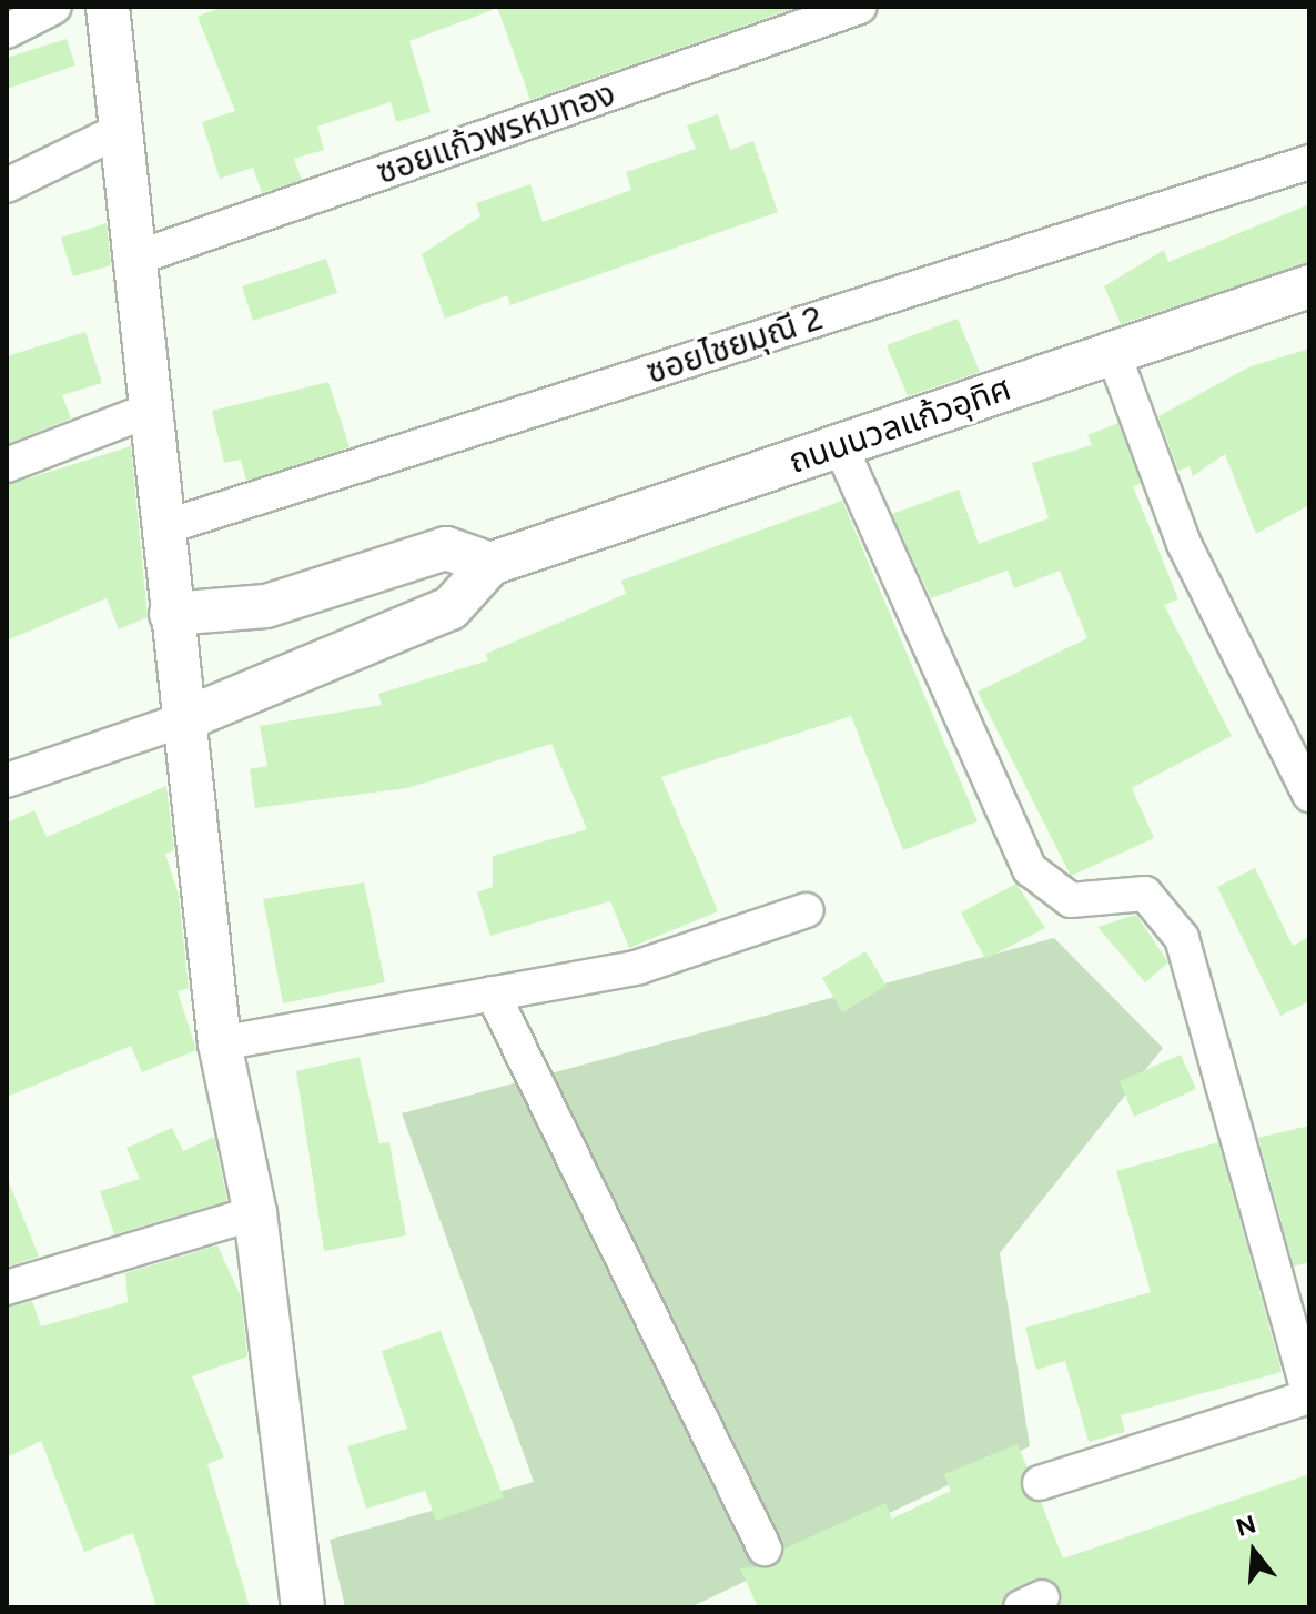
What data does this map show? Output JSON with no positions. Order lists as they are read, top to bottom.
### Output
{
  "streets": {
    "street": ["ซอยแก้วพรหมทอง", "ซอยไชยมุณี 2", "ถนนนวลแก้วอุทิศ"]
  },
  "north": "top"
}
